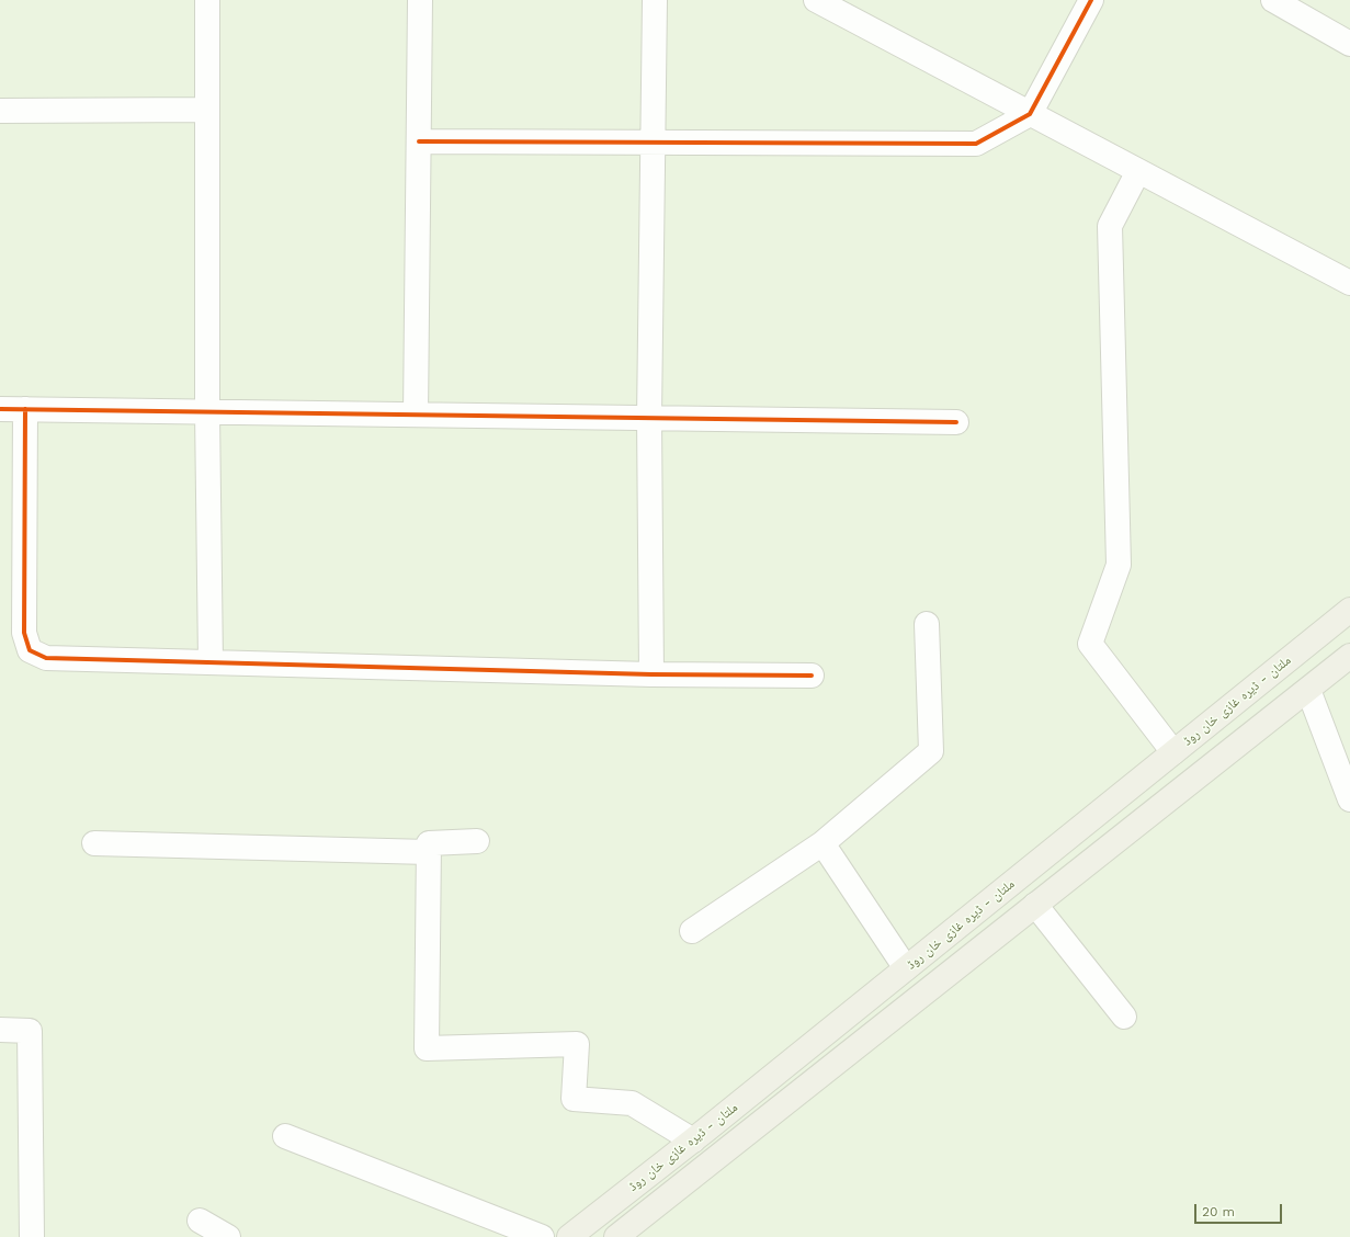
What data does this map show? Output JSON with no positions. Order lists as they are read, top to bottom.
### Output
{
  "streets": {
    "highway": ["ملتان - ڈیرہ غازی خان روڈ"]
  },
  "scale_bar": "20 m"
}
